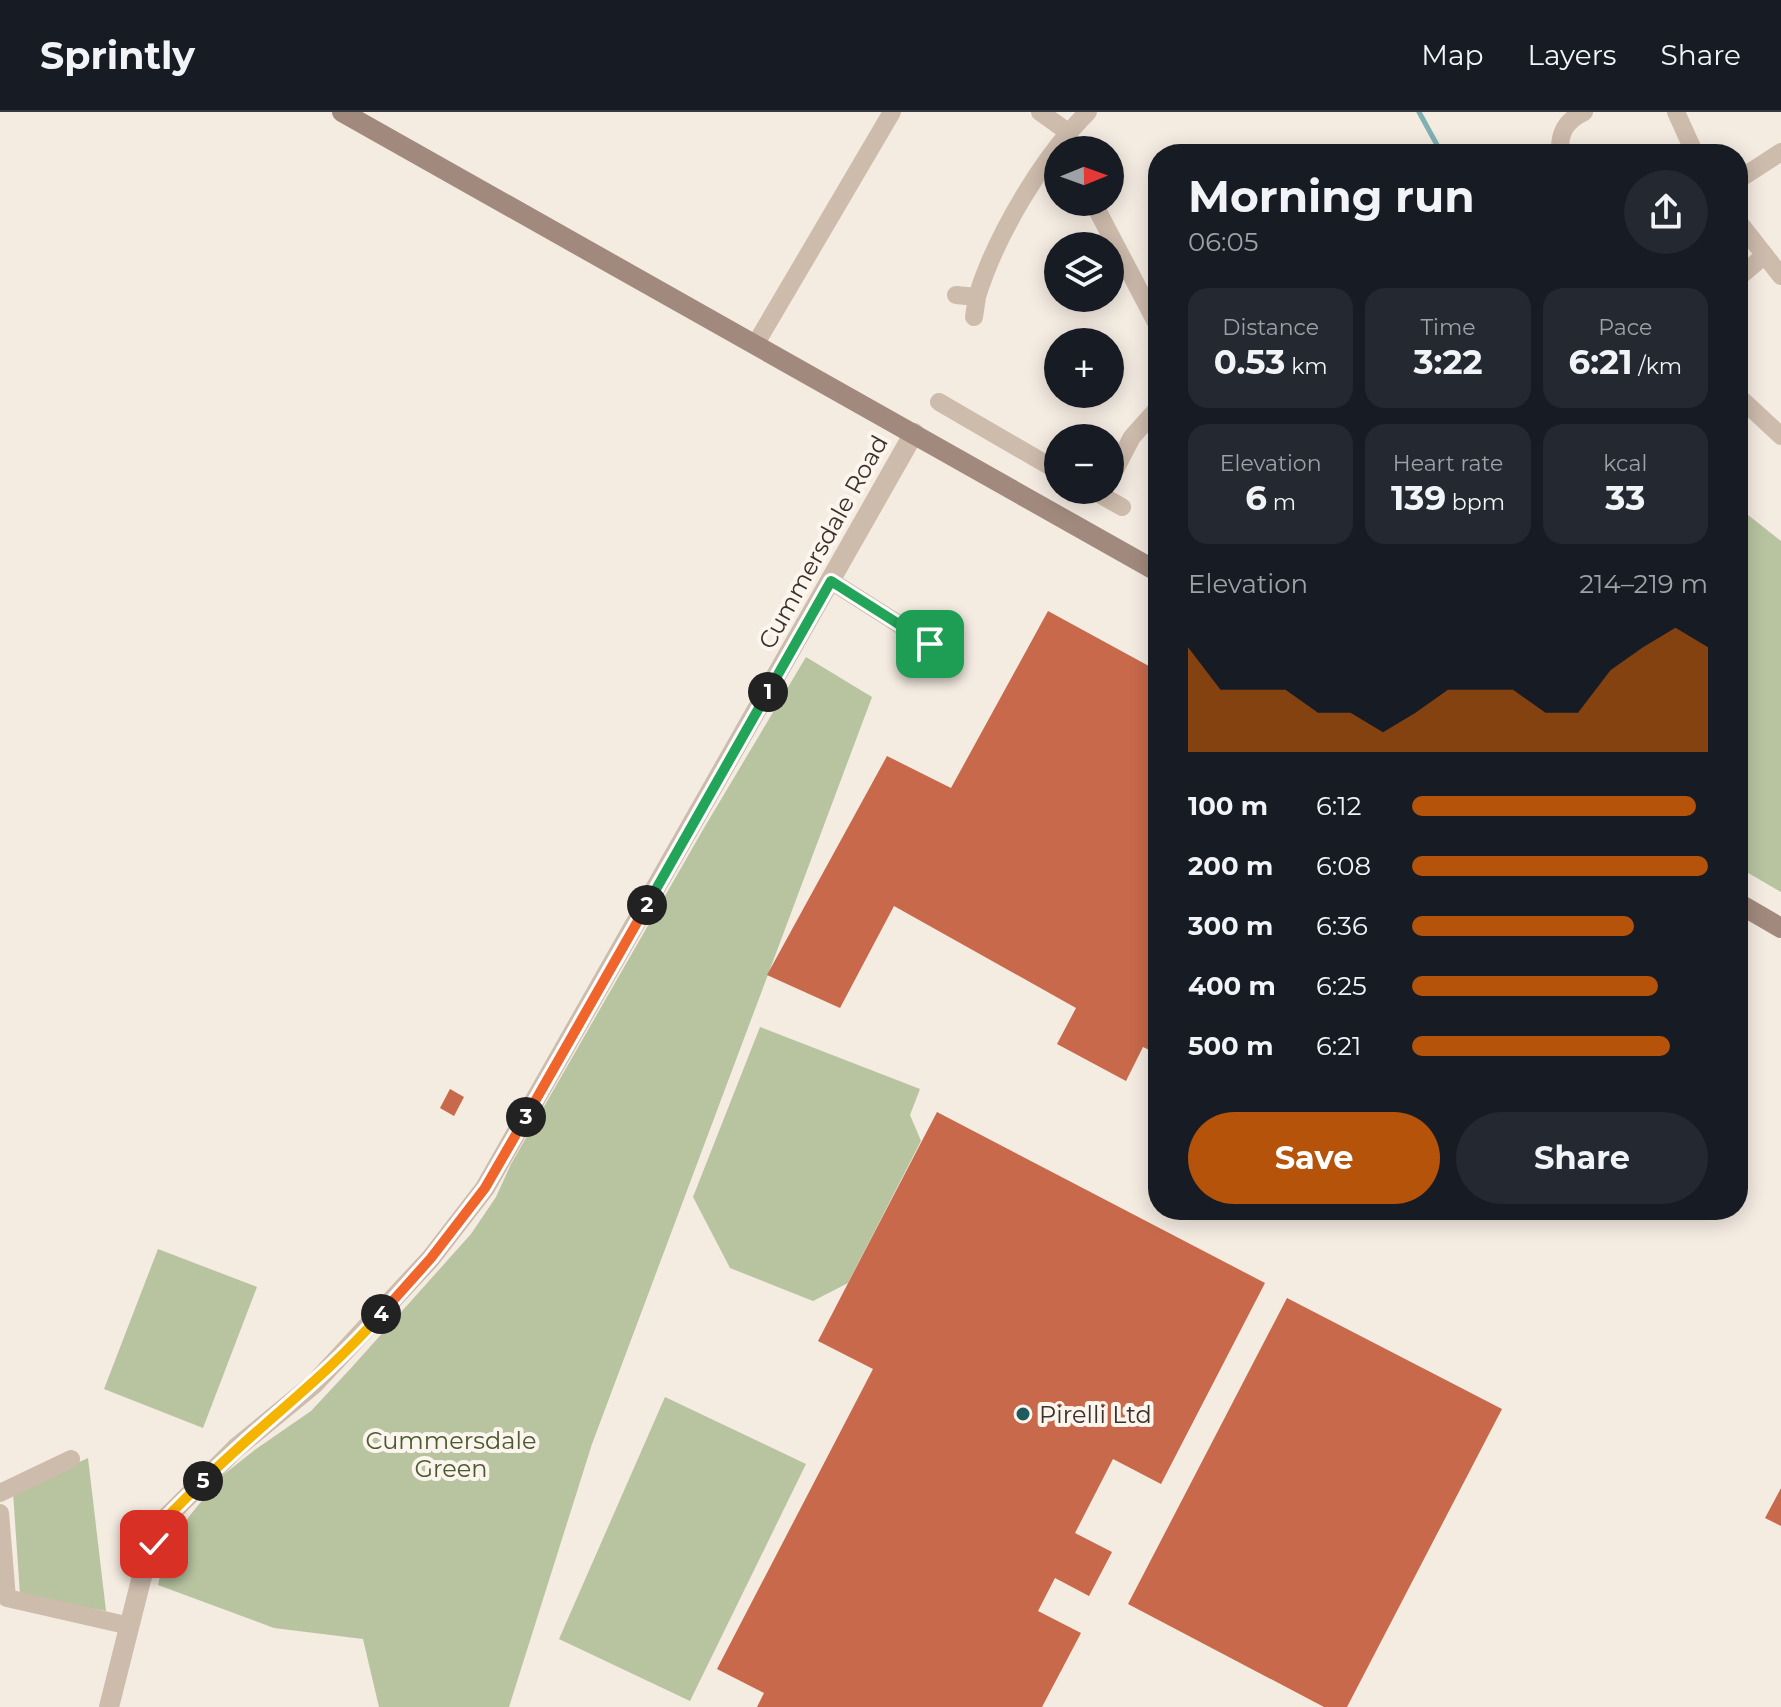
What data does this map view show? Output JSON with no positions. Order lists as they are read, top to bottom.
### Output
{
  "streets": {
    "street": ["Cummersdale Road"]
  },
  "parks": ["Cummersdale Green"],
  "places": ["Pirelli Ltd"],
  "north": "right",
  "page": {
    "header": "Sprintly",
    "nav": ["Map", "Layers", "Share"],
    "map_buttons": ["+", "−"],
    "heading": ["Morning run", "06:05"],
    "stats": [
      ["Distance", "0.53 km"],
      ["Time", "3:22"],
      ["Pace", "6:21 /km"],
      ["Elevation", "6 m"],
      ["Heart rate", "139 bpm"],
      ["kcal", "33"]
    ],
    "chart": ["Elevation", "214–219 m"],
    "pins": [
      "1",
      "2",
      "3",
      "4",
      "5"
    ],
    "list": [
      {
        "name": "100 m",
        "note": "6:12"
      },
      {
        "name": "200 m",
        "note": "6:08"
      },
      {
        "name": "300 m",
        "note": "6:36"
      },
      {
        "name": "400 m",
        "note": "6:25"
      },
      {
        "name": "500 m",
        "note": "6:21"
      }
    ],
    "buttons": ["Save", "Share"]
  }
}
